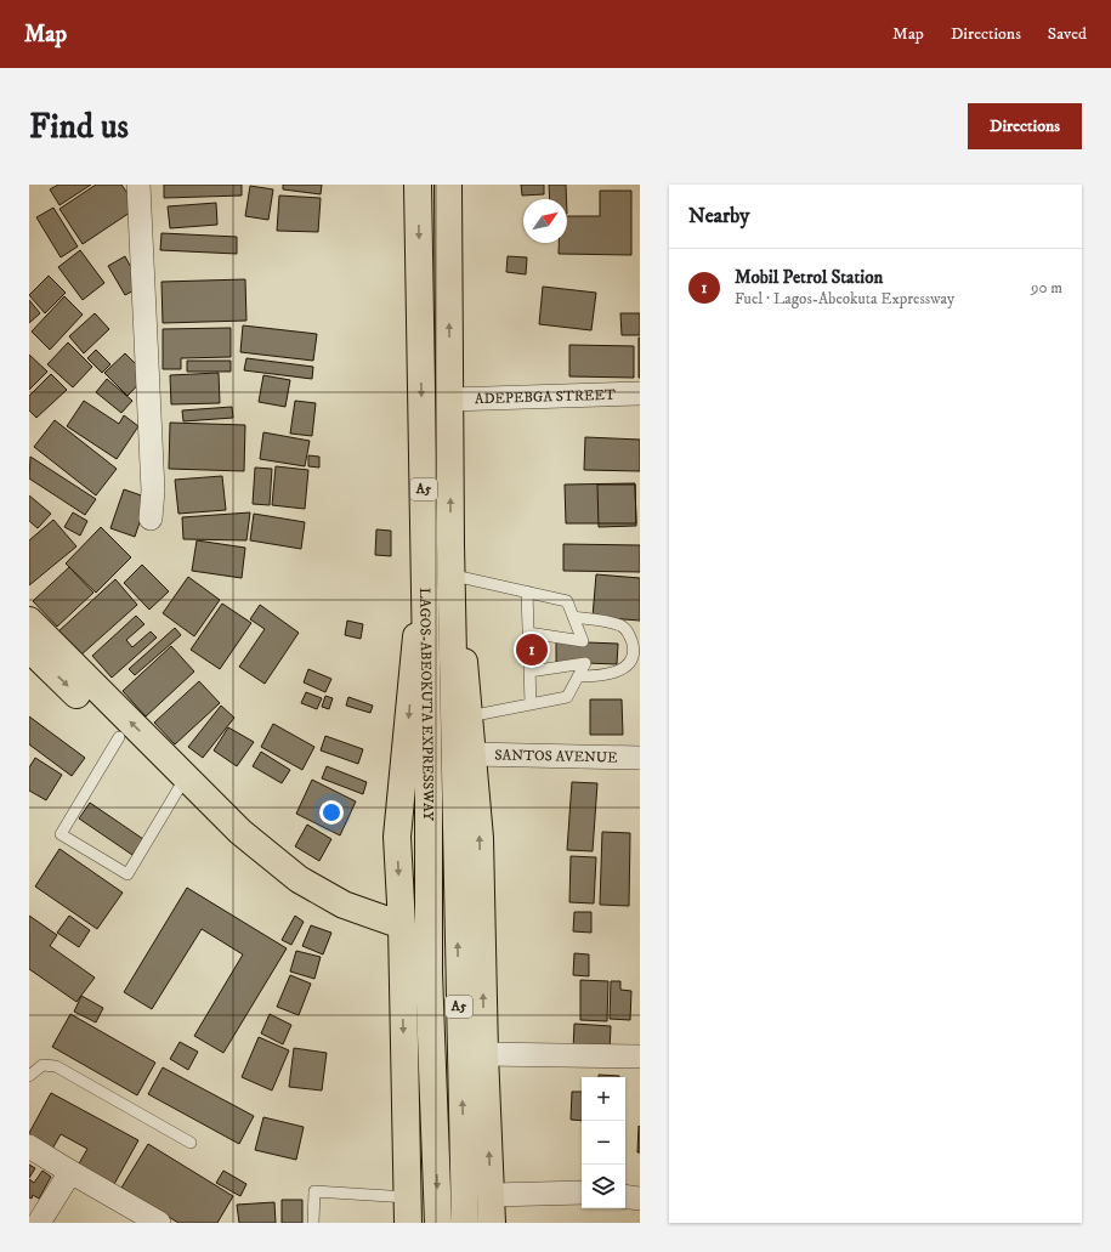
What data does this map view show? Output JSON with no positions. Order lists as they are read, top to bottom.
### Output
{
  "streets": {
    "main road": ["A5", "LAGOS-ABEOKUTA EXPRESSWAY"],
    "street": ["ADEPEBGA STREET", "SANTOS AVENUE"]
  },
  "crossings": [
    ["ADEPEBGA STREET", "LAGOS-ABEOKUTA EXPRESSWAY"]
  ],
  "north": "top right",
  "page": {
    "header": "Map",
    "nav": ["Map", "Directions", "Saved"],
    "buttons": "Directions",
    "title": "Find us",
    "heading": "Nearby",
    "list": [
      {
        "mark": "1",
        "name": "Mobil Petrol Station",
        "note": "Fuel · Lagos-Abeokuta Expressway",
        "value": "90 m"
      }
    ],
    "pins": "1",
    "map_buttons": ["+", "−"]
  }
}
